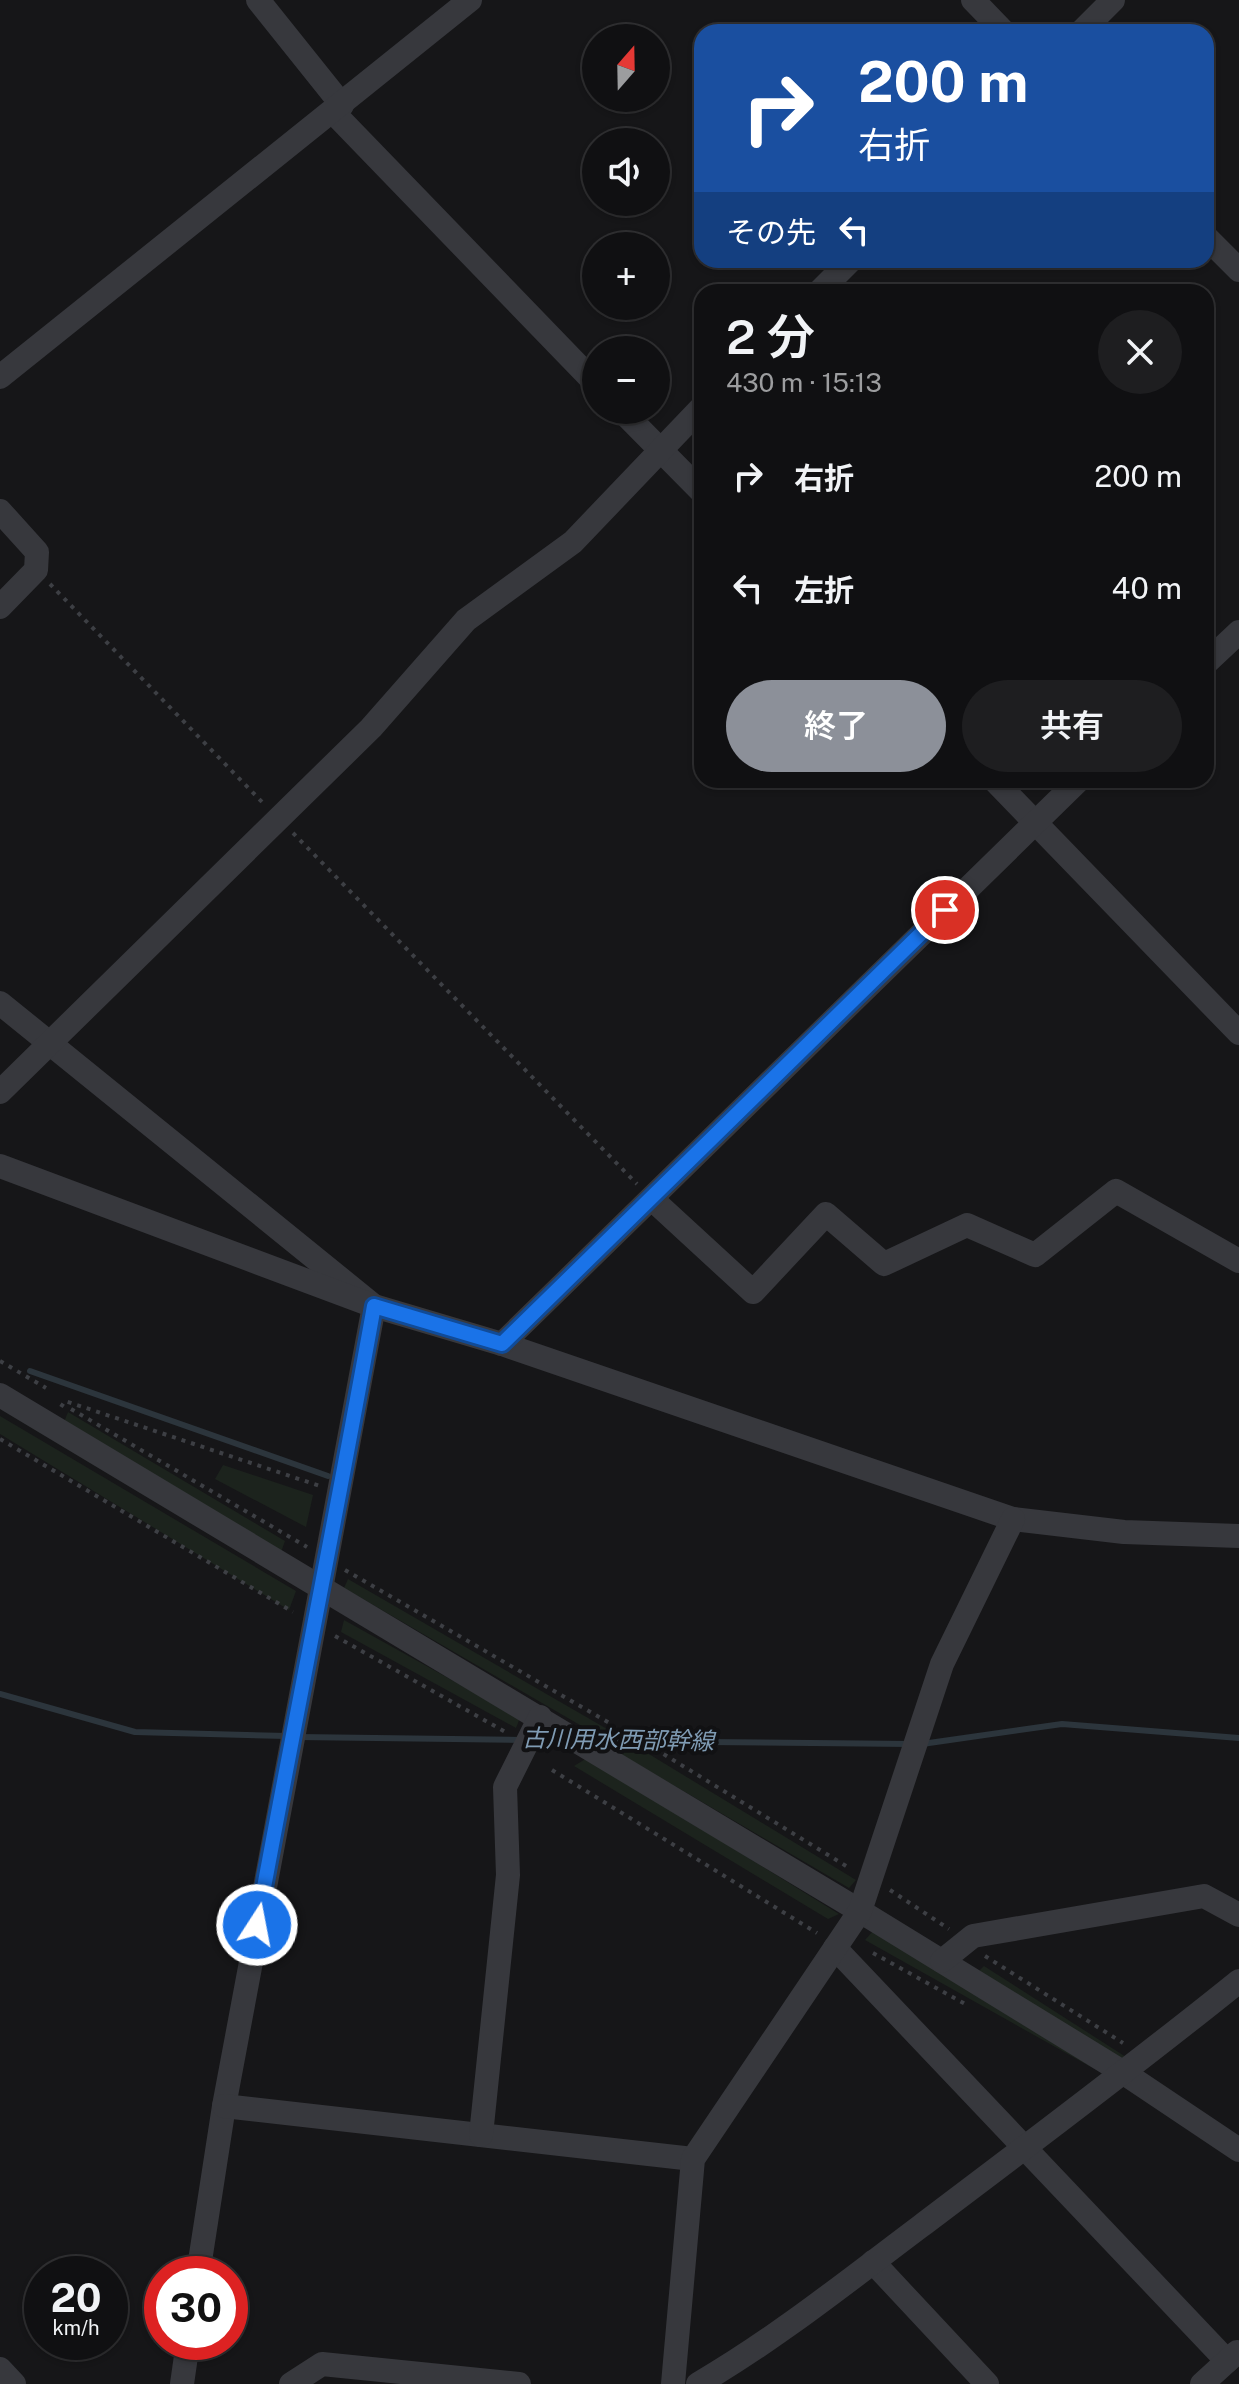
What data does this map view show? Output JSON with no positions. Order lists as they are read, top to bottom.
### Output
{
  "water": ["古川用水西部幹線"],
  "north": "top",
  "page": {
    "map_buttons": ["+", "−"],
    "turn": ["200 m", "右折"],
    "then": "その先",
    "heading": ["2 分", "430 m · 15:13"],
    "list": [
      {
        "name": "右折",
        "value": "200 m"
      },
      {
        "name": "左折",
        "value": "40 m"
      }
    ],
    "buttons": ["終了", "共有"],
    "speed": "20 km/h",
    "limit": "30"
  }
}
